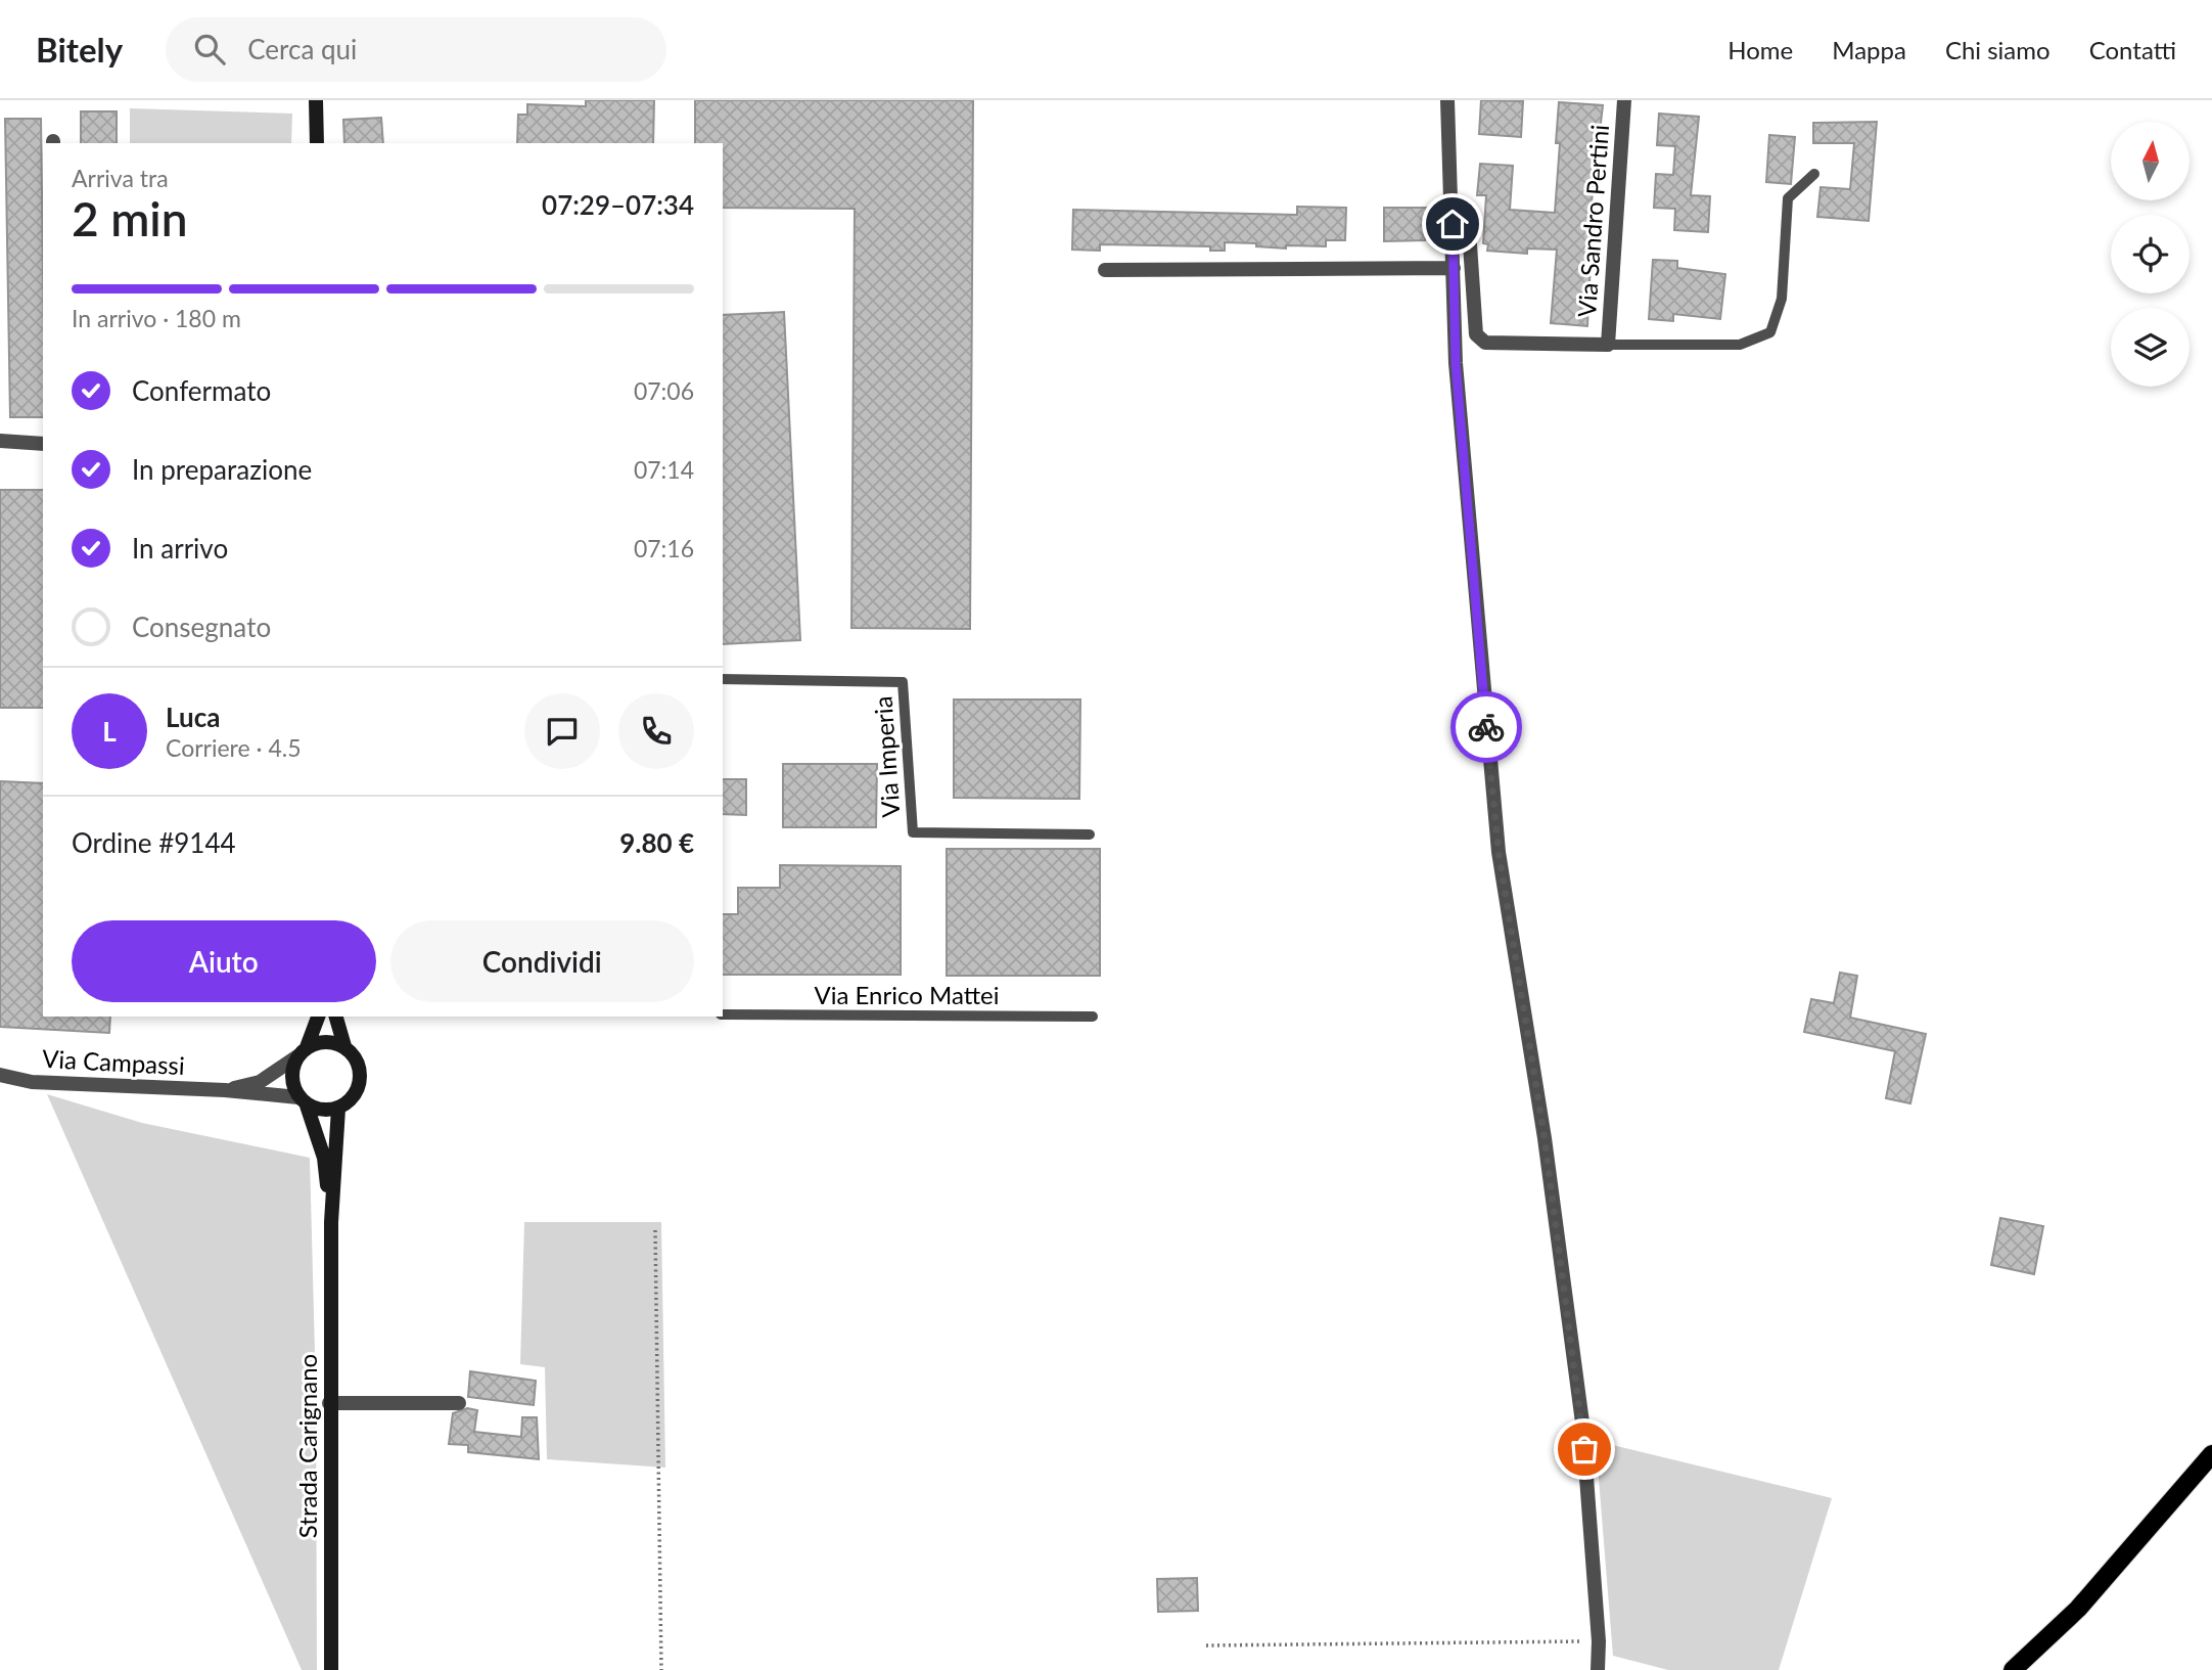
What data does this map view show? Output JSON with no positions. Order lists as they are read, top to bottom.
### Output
{
  "streets": {
    "street": ["Via Sandro Pertini", "Via Campassi", "Strada Carignano"],
    "lane": ["Via Imperia", "Via Enrico Mattei"]
  },
  "crossings": [
    ["Via Campassi", "Strada Carignano"]
  ],
  "north": "top",
  "page": {
    "header": "Bitely",
    "search": "Cerca qui",
    "nav": [
      "Home",
      "Mappa",
      "Chi siamo",
      "Contatti"
    ],
    "heading": ["2 min", "Arriva tra", "07:29–07:34"],
    "panel": [
      "Luca",
      "Corriere · 4.5",
      "Ordine #9144",
      "9.80 €"
    ],
    "bar": "In arrivo · 180 m",
    "list": [
      ["Confermato", "07:06"],
      ["In preparazione", "07:14"],
      ["In arrivo", "07:16"],
      "Consegnato"
    ],
    "round": "L",
    "buttons": ["Aiuto", "Condividi"]
  }
}
